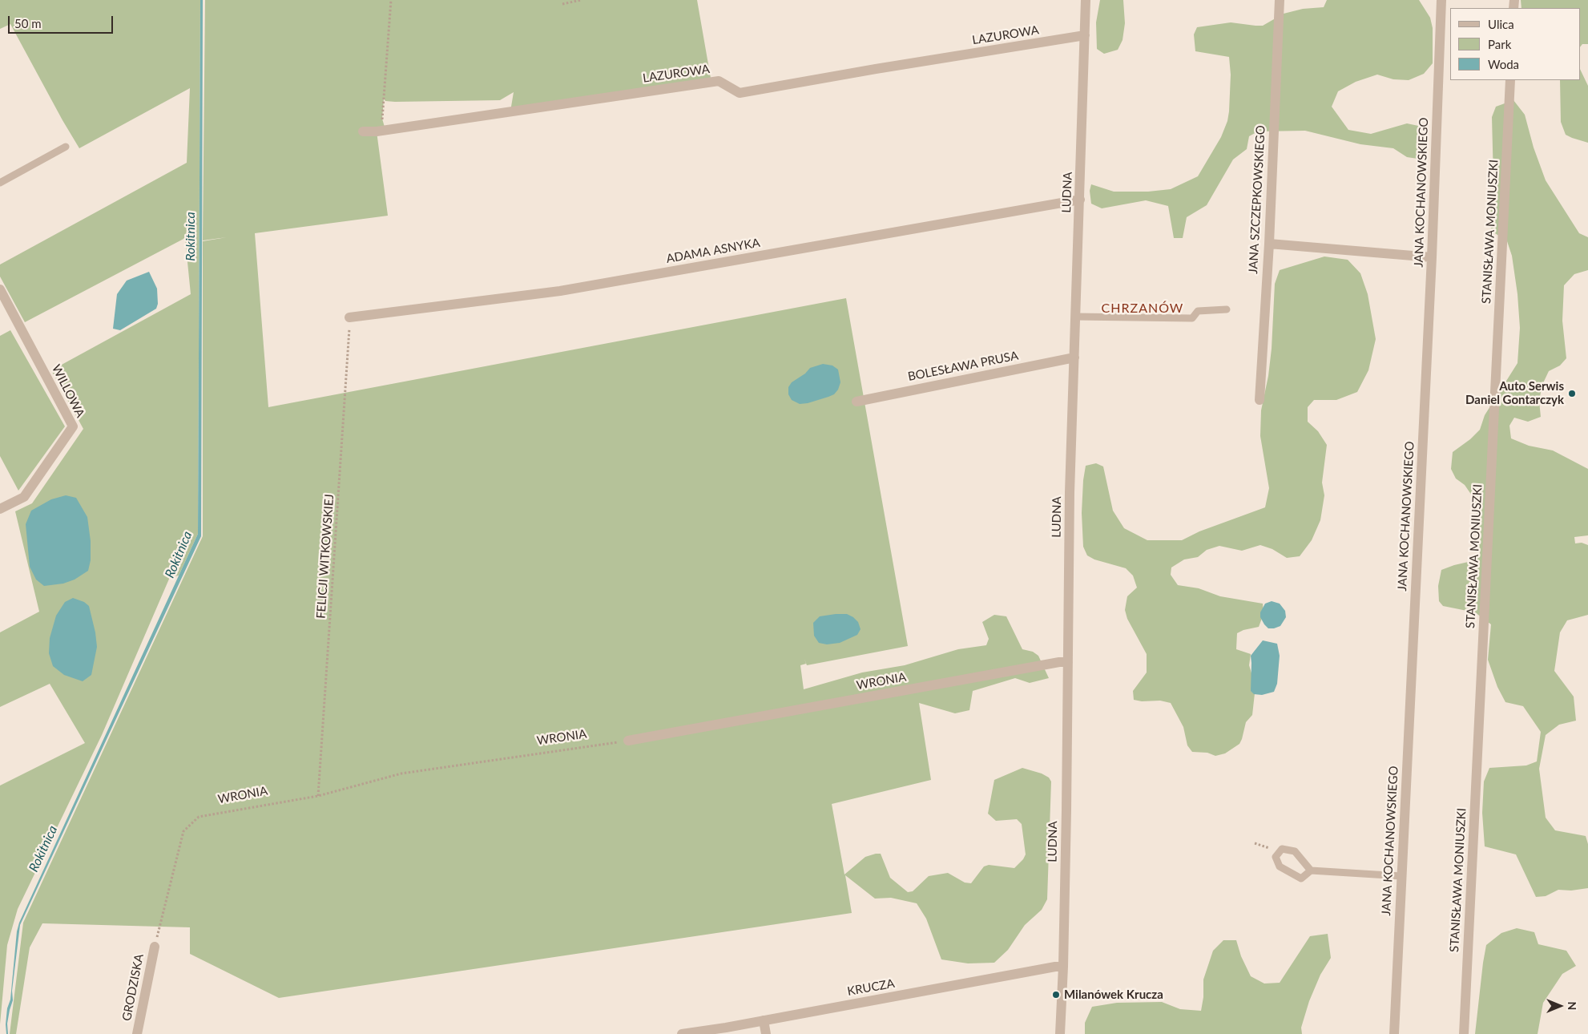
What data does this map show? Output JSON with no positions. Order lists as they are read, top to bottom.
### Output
{
  "streets": {
    "street": [
      "LAZUROWA",
      "LUDNA",
      "JANA KOCHANOWSKIEGO",
      "JANA SZCZEPKOWSKIEGO",
      "STANISŁAWA MONIUSZKI",
      "ADAMA ASNYKA",
      "BOLESŁAWA PRUSA",
      "WILLOWA",
      "WRONIA",
      "GRODZISKA",
      "KRUCZA"
    ],
    "path": ["FELICJI WITKOWSKIEJ"]
  },
  "crossings": [
    ["LAZUROWA", "LUDNA"],
    ["LUDNA", "ADAMA ASNYKA"],
    ["LUDNA", "BOLESŁAWA PRUSA"],
    ["LUDNA", "WRONIA"],
    ["LUDNA", "KRUCZA"],
    ["ADAMA ASNYKA", "FELICJI WITKOWSKIEJ"],
    ["FELICJI WITKOWSKIEJ", "WRONIA"],
    ["WRONIA", "GRODZISKA"]
  ],
  "districts": ["CHRZANÓW"],
  "water": ["Rokitnica"],
  "places": ["Auto Serwis Daniel Gontarczyk", "Milanówek Krucza"],
  "legend": ["Ulica", "Park", "Woda"],
  "scale_bar": "50 m",
  "north": "right"
}
